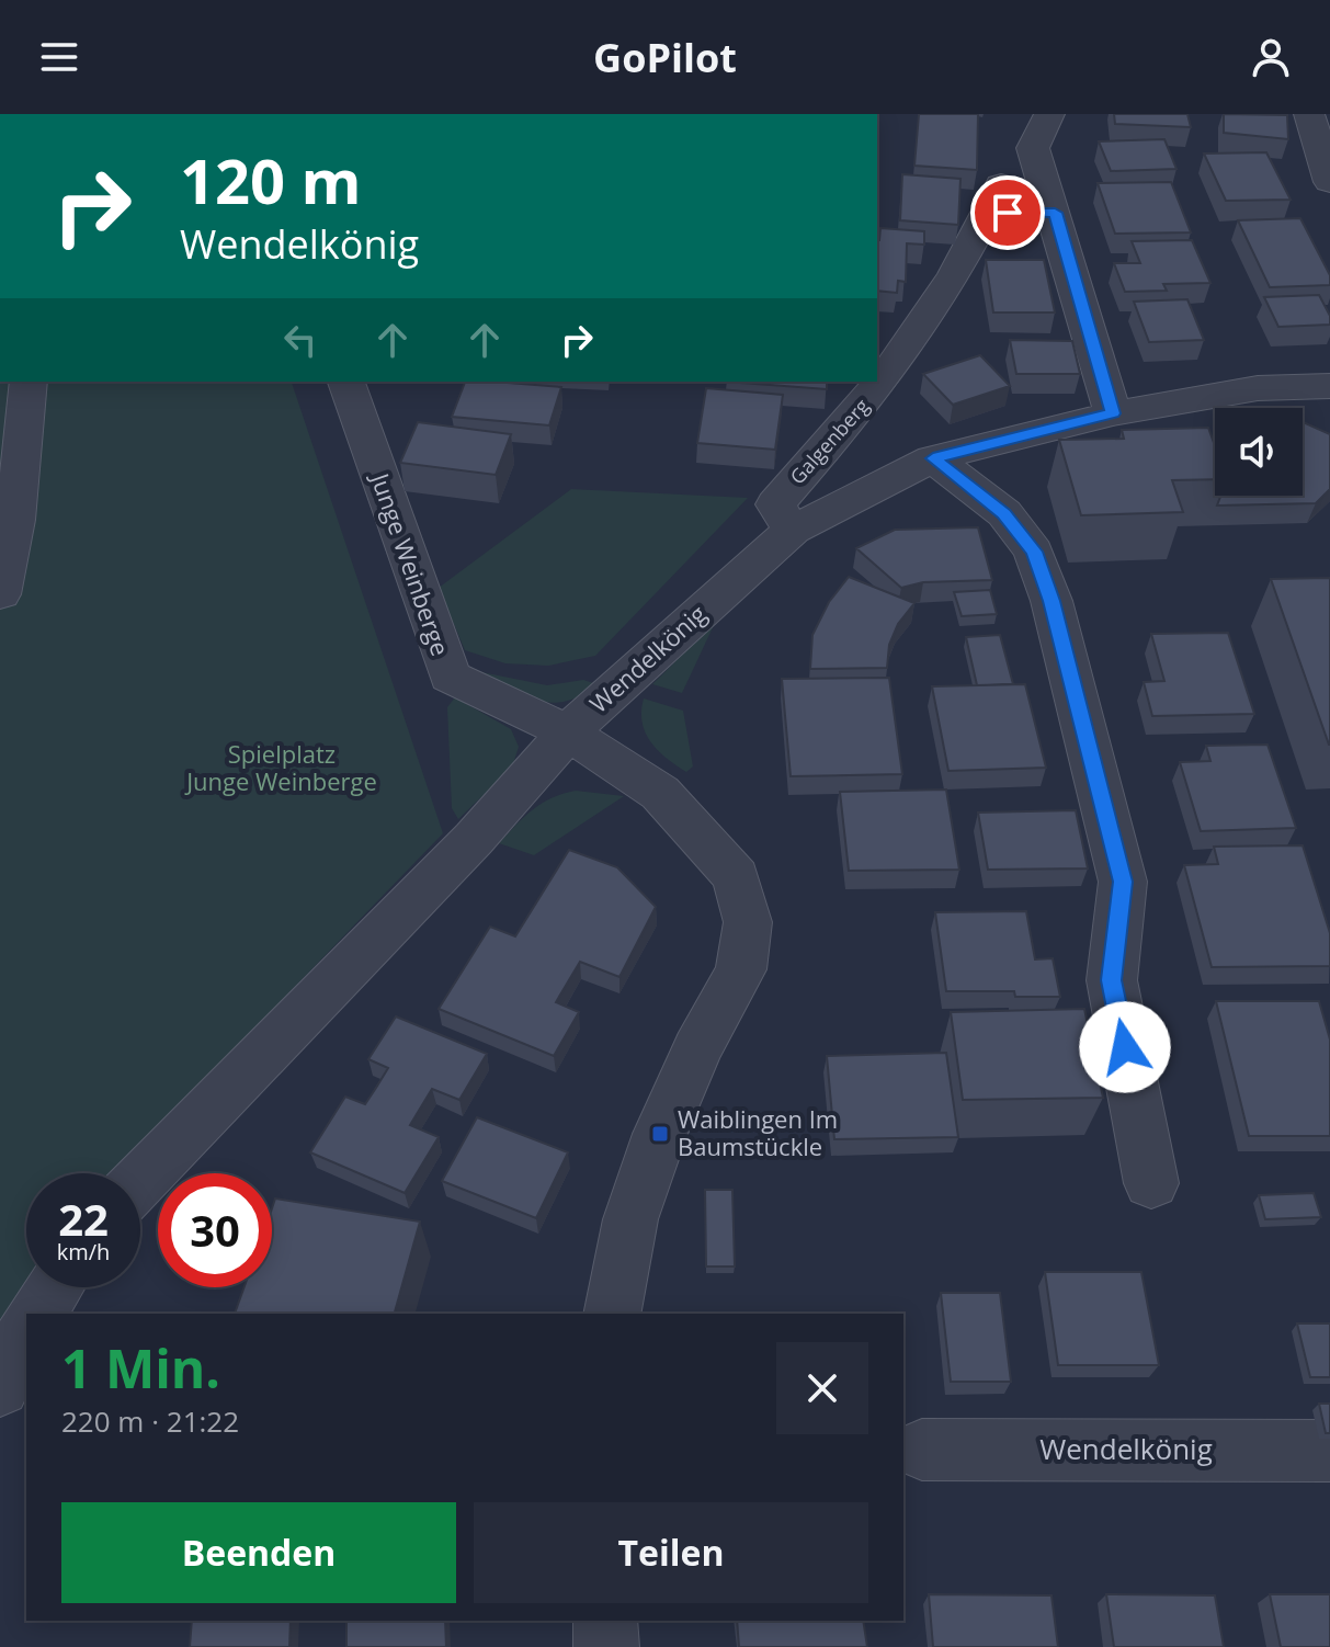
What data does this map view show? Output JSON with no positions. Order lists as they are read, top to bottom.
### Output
{
  "streets": {
    "street": ["Galgenberg", "Junge Weinberge", "Wendelkönig"]
  },
  "crossings": [
    ["Galgenberg", "Wendelkönig"],
    ["Junge Weinberge", "Wendelkönig"]
  ],
  "parks": ["Spielplatz Junge Weinberge"],
  "places": {
    "transit": ["Waiblingen Im Baumstückle"]
  },
  "page": {
    "header": "GoPilot",
    "turn": ["120 m", "Wendelkönig"],
    "speed": "22 km/h",
    "limit": "30",
    "heading": ["1 Min.", "220 m · 21:22"],
    "buttons": ["Beenden", "Teilen"]
  }
}
